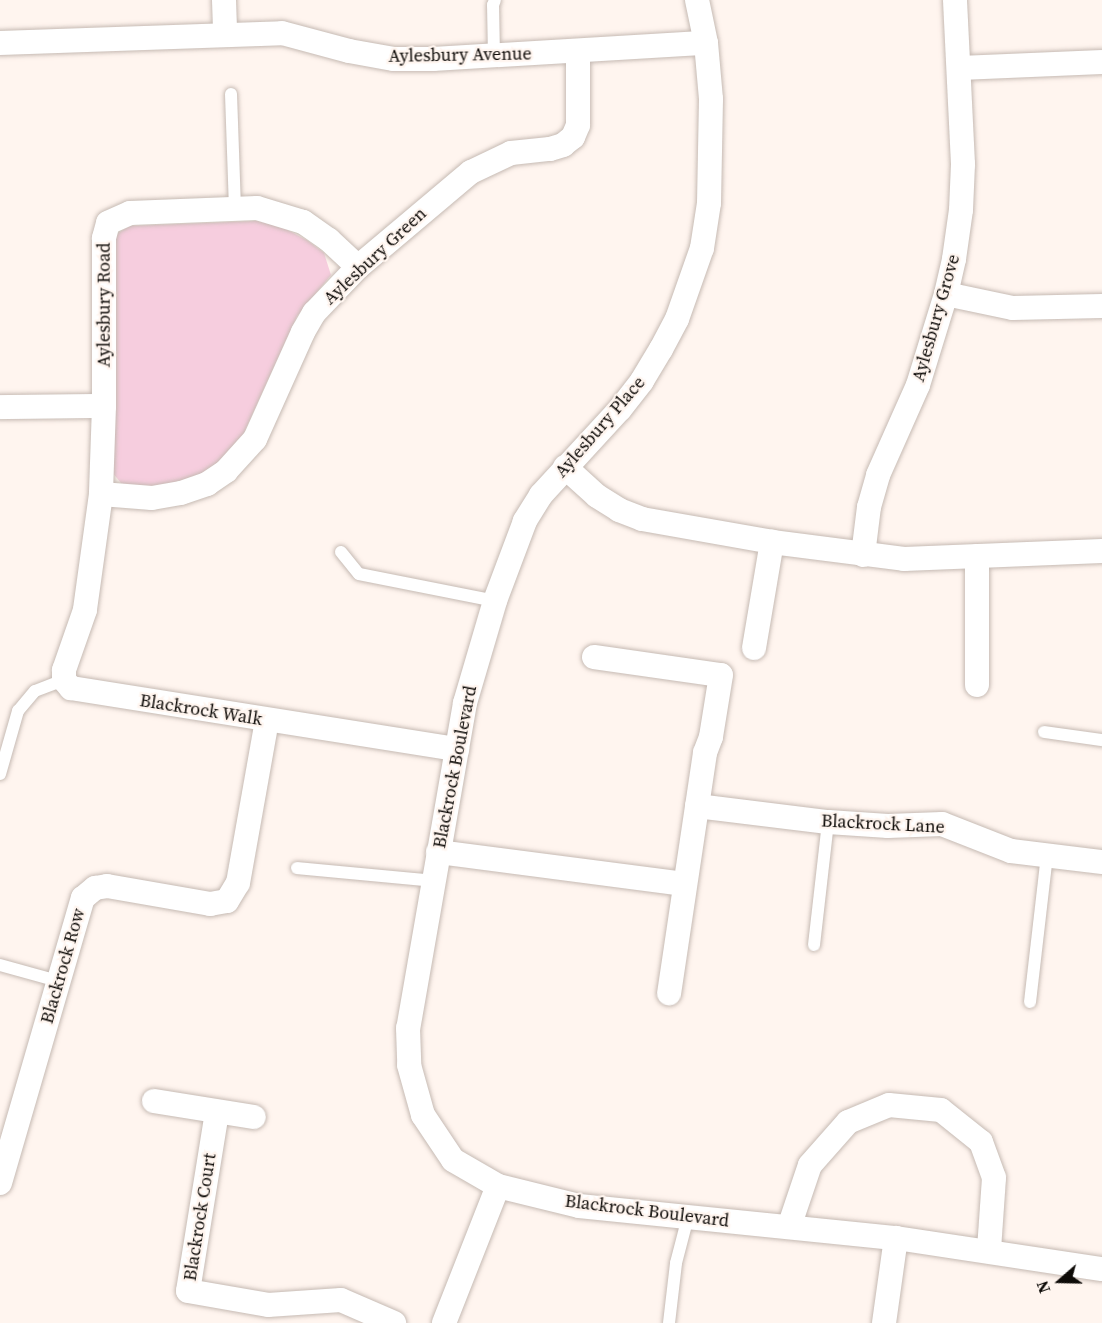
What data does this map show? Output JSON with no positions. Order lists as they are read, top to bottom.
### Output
{
  "streets": {
    "street": [
      "Aylesbury Avenue",
      "Aylesbury Green",
      "Aylesbury Road",
      "Aylesbury Grove",
      "Aylesbury Place",
      "Blackrock Walk",
      "Blackrock Boulevard",
      "Blackrock Lane",
      "Blackrock Row",
      "Blackrock Court"
    ]
  },
  "crossings": [
    ["Aylesbury Avenue", "Aylesbury Green"],
    ["Aylesbury Avenue", "Aylesbury Place"],
    ["Aylesbury Green", "Aylesbury Road"],
    ["Aylesbury Road", "Blackrock Walk"],
    ["Aylesbury Place", "Blackrock Boulevard"],
    ["Blackrock Walk", "Blackrock Boulevard"],
    ["Blackrock Walk", "Blackrock Row"]
  ],
  "north": "left"
}
